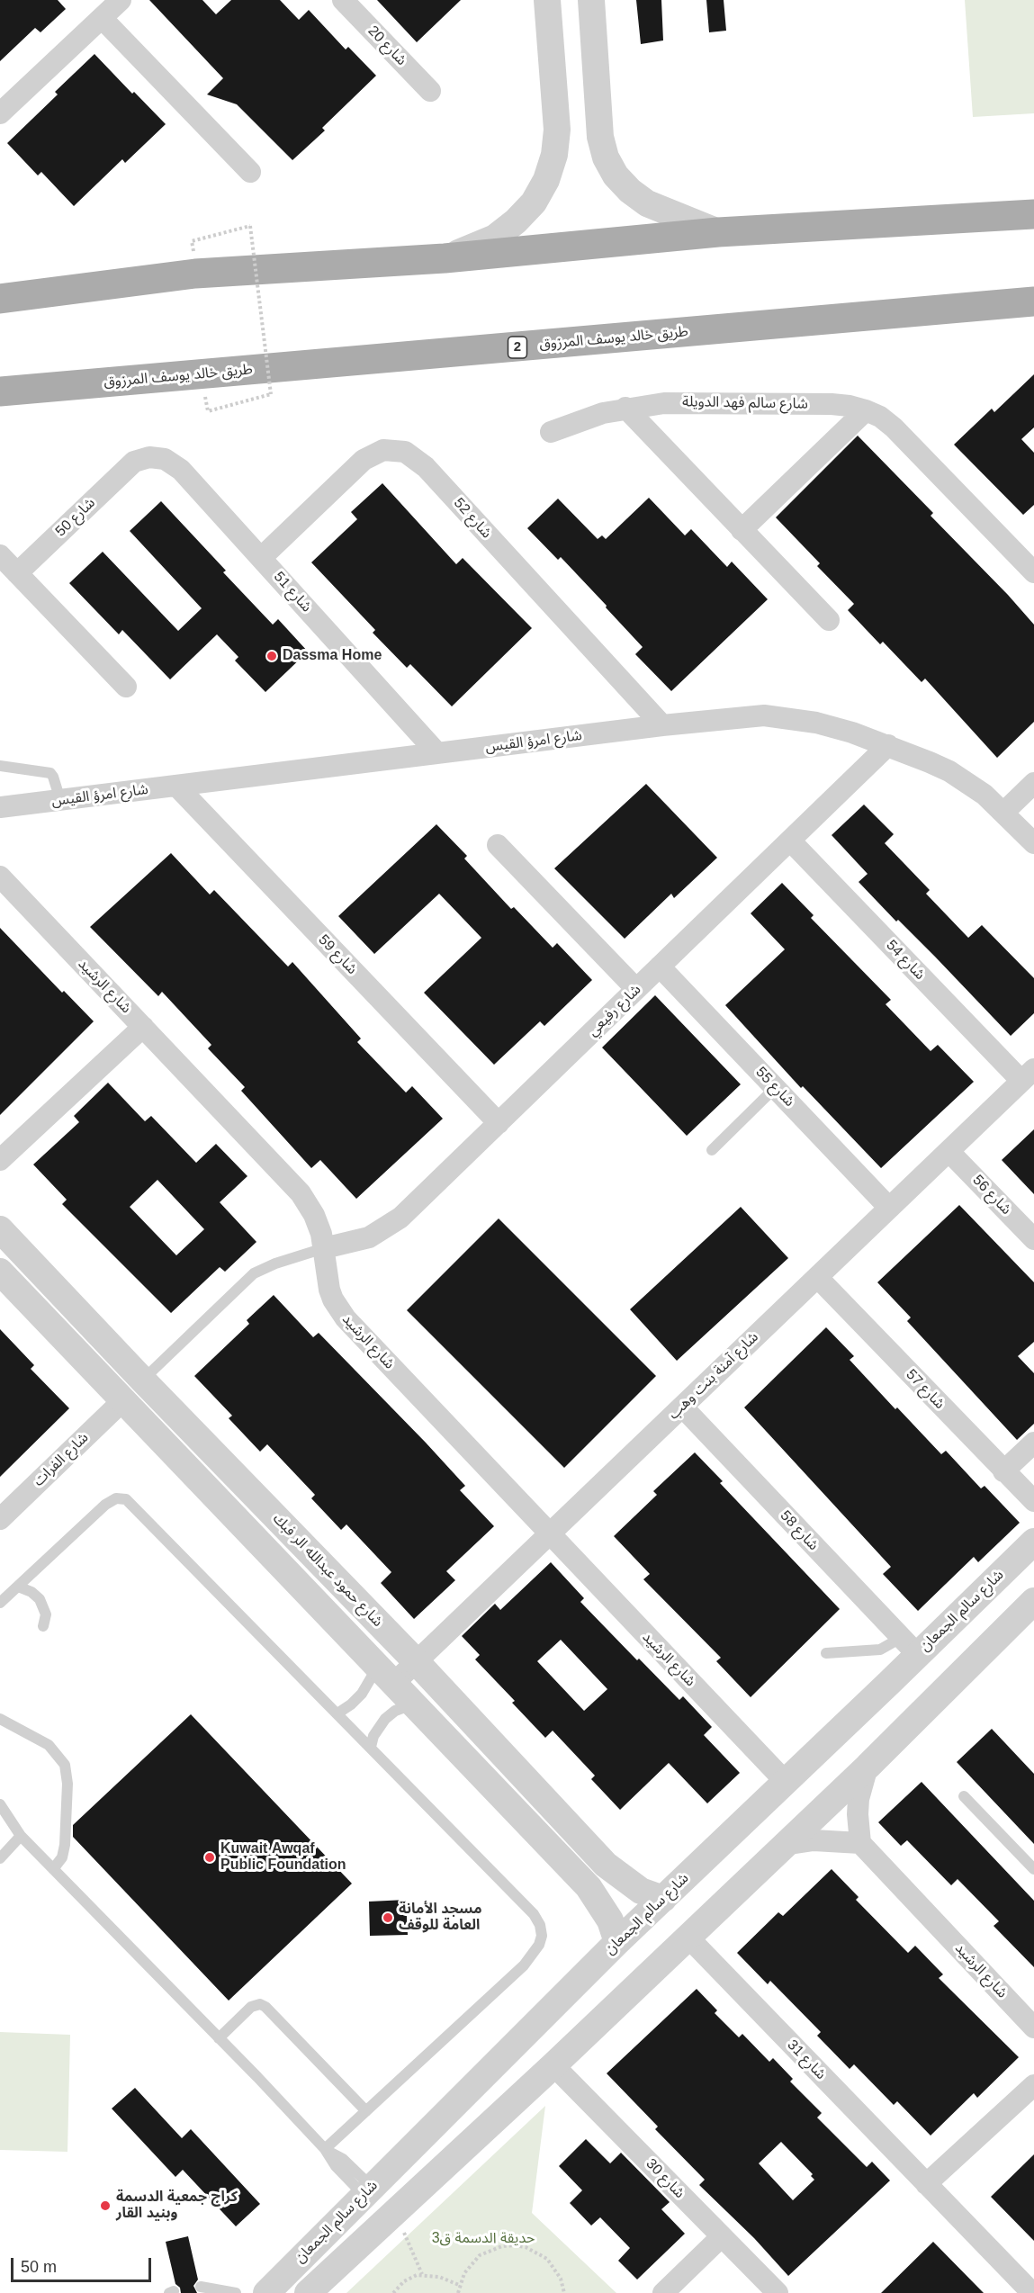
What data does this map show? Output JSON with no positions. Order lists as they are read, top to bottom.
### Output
{
  "streets": {
    "main road": ["طريق خالد يوسف المرزوق", "2"],
    "street": [
      "شارع 20",
      "شارع سالم فهد الدويلة",
      "شارع 50",
      "شارع 52",
      "شارع 51",
      "شارع امرؤ القيس",
      "شارع 59",
      "شارع 54",
      "شارع الرشيد",
      "شارع رفيعي",
      "شارع 55",
      "شارع 56",
      "شارع آمنة بنت وهب",
      "شارع 57",
      "شارع الفرات",
      "شارع 58",
      "شارع حمود عبدالله الر فبك",
      "شارع سالم الجمعان",
      "شارع 31",
      "شارع 30"
    ]
  },
  "crossings": [
    ["شارع 50", "شارع 51"],
    ["شارع 52", "شارع 51"],
    ["شارع 52", "شارع امرؤ القيس"],
    ["شارع 51", "شارع امرؤ القيس"],
    ["شارع امرؤ القيس", "شارع 59"],
    ["شارع امرؤ القيس", "شارع رفيعي"],
    ["شارع 59", "شارع رفيعي"],
    ["شارع 54", "شارع رفيعي"],
    ["شارع 54", "شارع آمنة بنت وهب"],
    ["شارع الرشيد", "شارع رفيعي"],
    ["شارع الرشيد", "شارع آمنة بنت وهب"],
    ["شارع الرشيد", "شارع سالم الجمعان"],
    ["شارع رفيعي", "شارع 55"],
    ["شارع 55", "شارع آمنة بنت وهب"],
    ["شارع 56", "شارع آمنة بنت وهب"],
    ["شارع آمنة بنت وهب", "شارع 57"],
    ["شارع آمنة بنت وهب", "شارع 58"],
    ["شارع آمنة بنت وهب", "شارع حمود عبدالله الر فبك"],
    ["شارع الفرات", "شارع حمود عبدالله الر فبك"],
    ["شارع 58", "شارع سالم الجمعان"],
    ["شارع حمود عبدالله الر فبك", "شارع سالم الجمعان"],
    ["شارع سالم الجمعان", "شارع 31"],
    ["شارع سالم الجمعان", "شارع 30"]
  ],
  "parks": ["حديقة الدسمة ق3"],
  "places": [
    "Dassma Home",
    "Kuwait Awqaf Public Foundation",
    "مسجد الأمانة العامة للوقف",
    "كراج جمعية الدسمة وبنيد القار"
  ],
  "scale_bar": "50 m"
}
